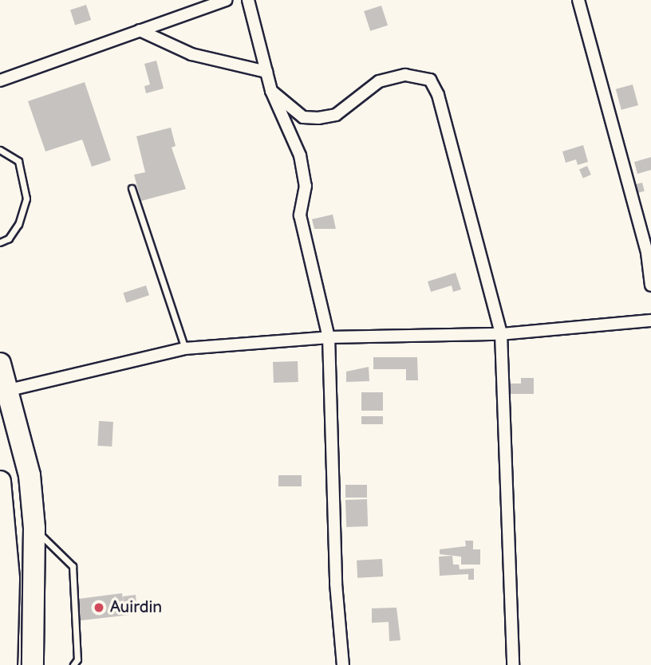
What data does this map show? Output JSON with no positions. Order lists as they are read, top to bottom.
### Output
{
  "places": ["Auirdin"]
}
